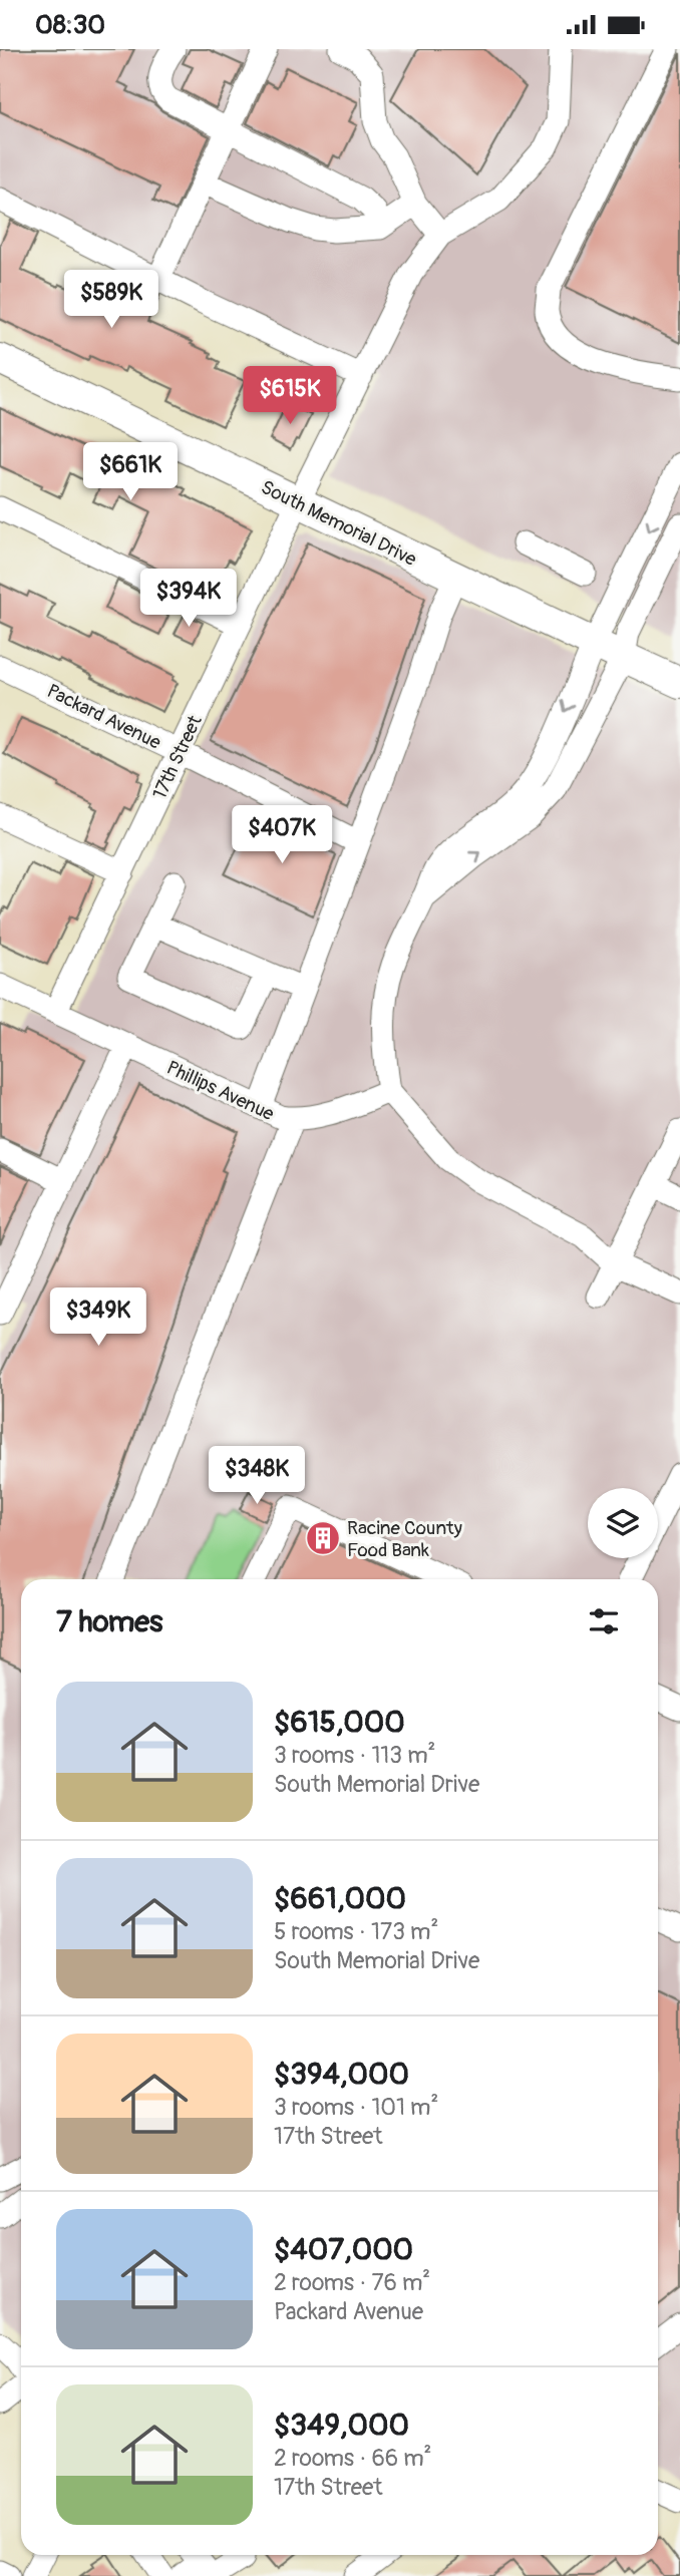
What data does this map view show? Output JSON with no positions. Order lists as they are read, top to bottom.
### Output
{
  "streets": {
    "main road": ["South Memorial Drive"],
    "street": ["Packard Avenue", "17th Street", "Phillips Avenue"]
  },
  "crossings": [
    ["South Memorial Drive", "17th Street"],
    ["Packard Avenue", "17th Street"],
    ["17th Street", "Phillips Avenue"]
  ],
  "places": {
    "building": ["Racine County Food Bank"]
  },
  "page": {
    "status": "08:30",
    "price": [
      "$589K",
      "$615K",
      "$661K",
      "$394K",
      "$407K",
      "$349K",
      "$348K"
    ],
    "heading": "7 homes",
    "list": [
      {
        "name": "$615,000",
        "note": "3 rooms · 113 m² · South Memorial Drive"
      },
      {
        "name": "$661,000",
        "note": "5 rooms · 173 m² · South Memorial Drive"
      },
      {
        "name": "$394,000",
        "note": "3 rooms · 101 m² · 17th Street"
      },
      {
        "name": "$407,000",
        "note": "2 rooms · 76 m² · Packard Avenue"
      },
      {
        "name": "$349,000",
        "note": "2 rooms · 66 m² · 17th Street"
      }
    ]
  }
}
